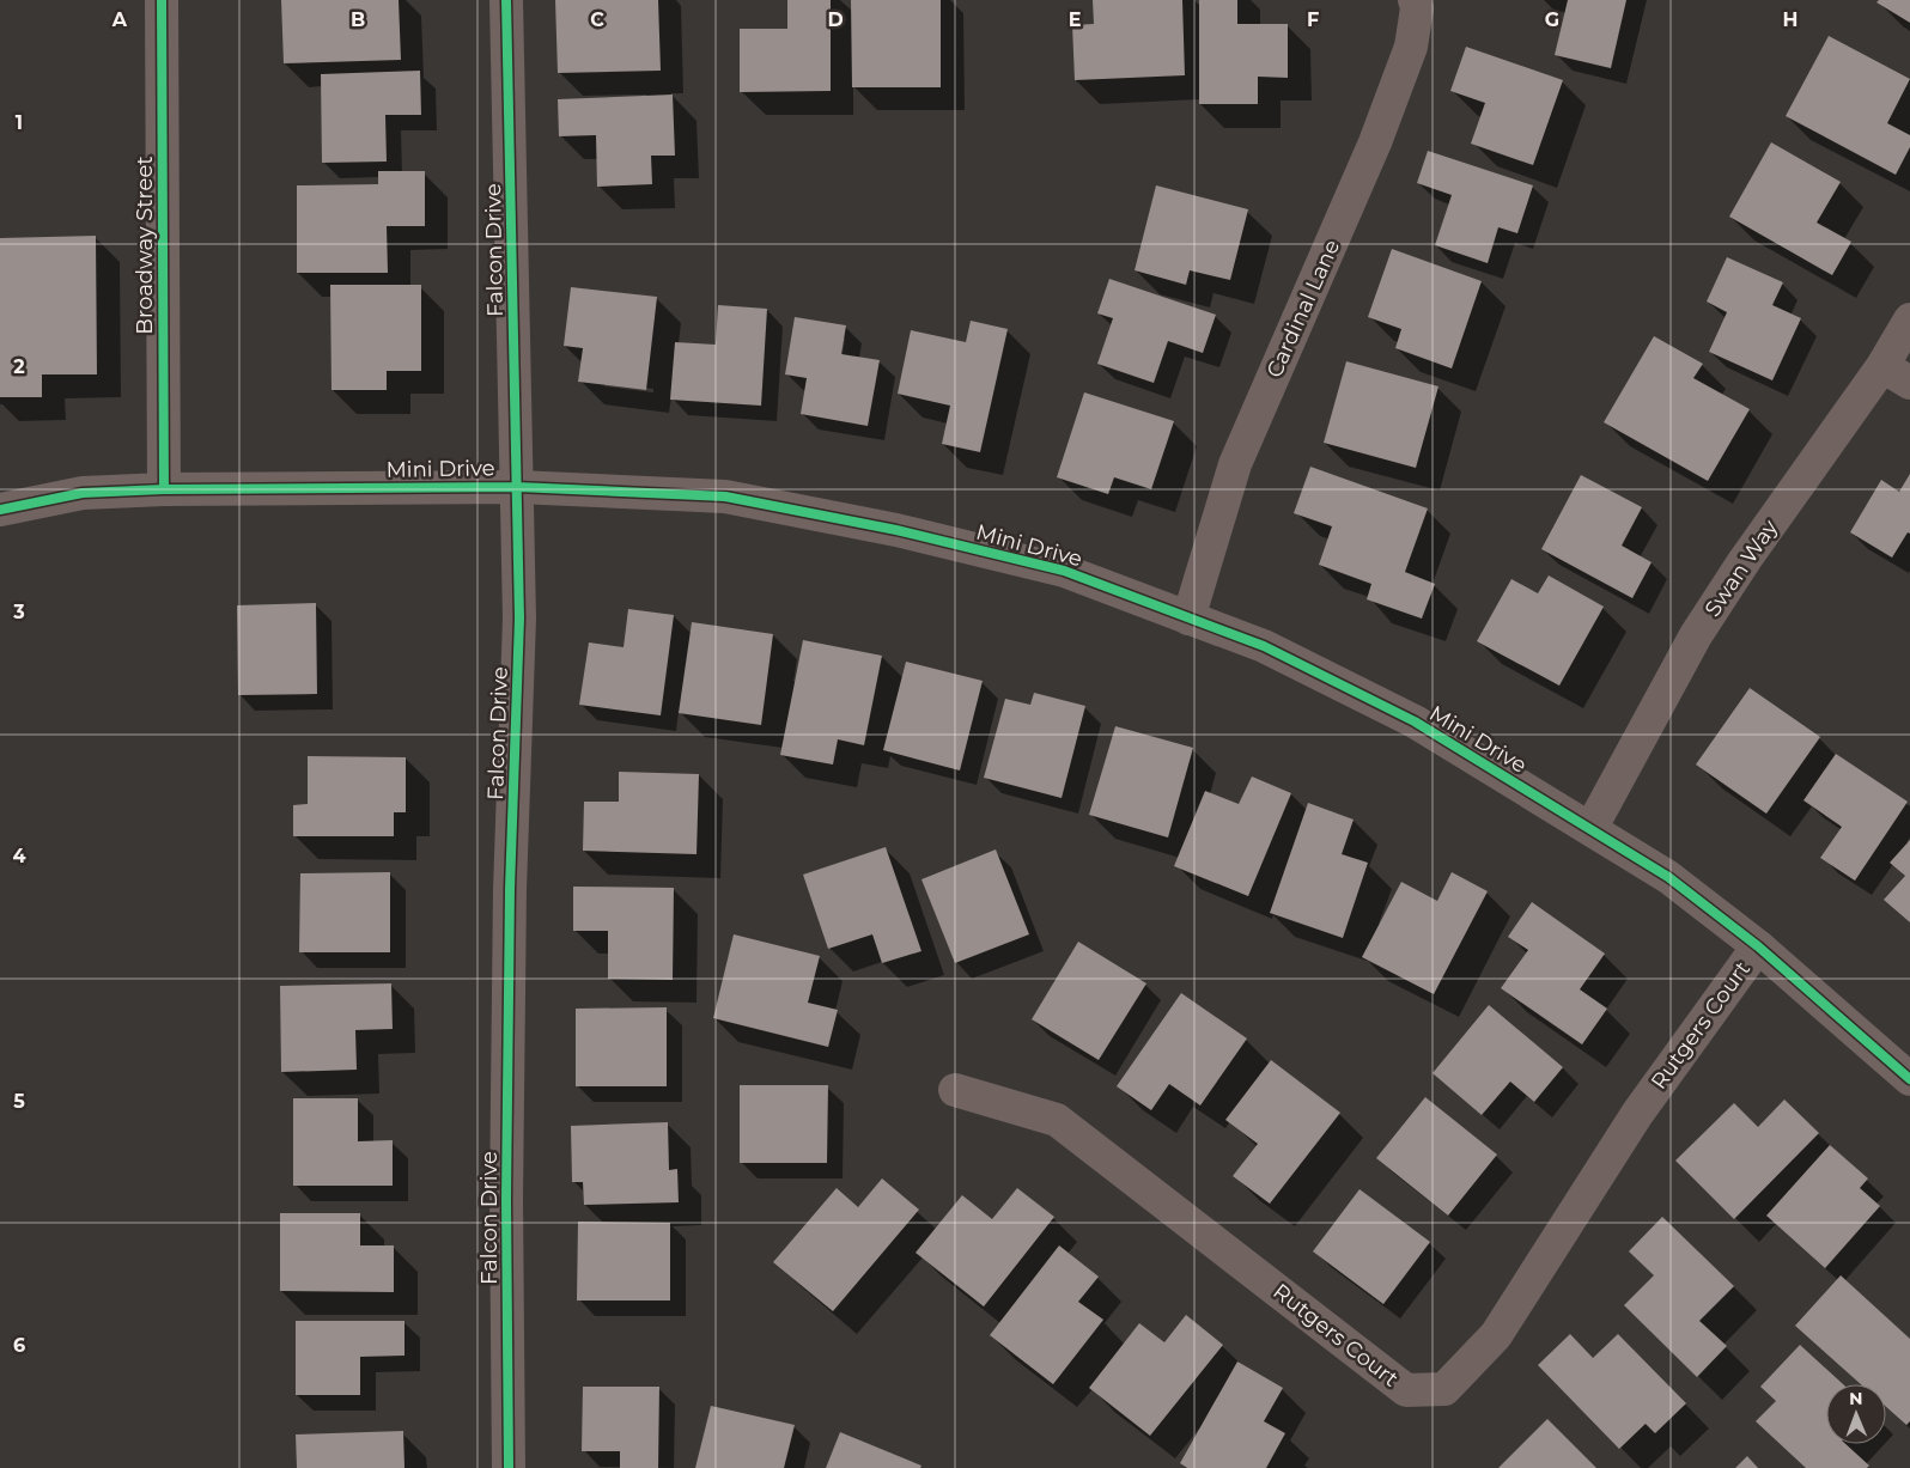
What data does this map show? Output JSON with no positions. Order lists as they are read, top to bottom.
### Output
{
  "streets": {
    "street": [
      "Broadway Street",
      "Falcon Drive",
      "Cardinal Lane",
      "Mini Drive",
      "Swan Way",
      "Rutgers Court"
    ]
  },
  "crossings": [
    ["Broadway Street", "Mini Drive"],
    ["Falcon Drive", "Mini Drive"],
    ["Cardinal Lane", "Mini Drive"],
    ["Mini Drive", "Swan Way"],
    ["Mini Drive", "Rutgers Court"]
  ],
  "north": "top",
  "grid": {
    "columns": [
      "A",
      "B",
      "C",
      "D",
      "E",
      "F",
      "G",
      "H"
    ],
    "rows": [
      "1",
      "2",
      "3",
      "4",
      "5",
      "6"
    ]
  }
}
